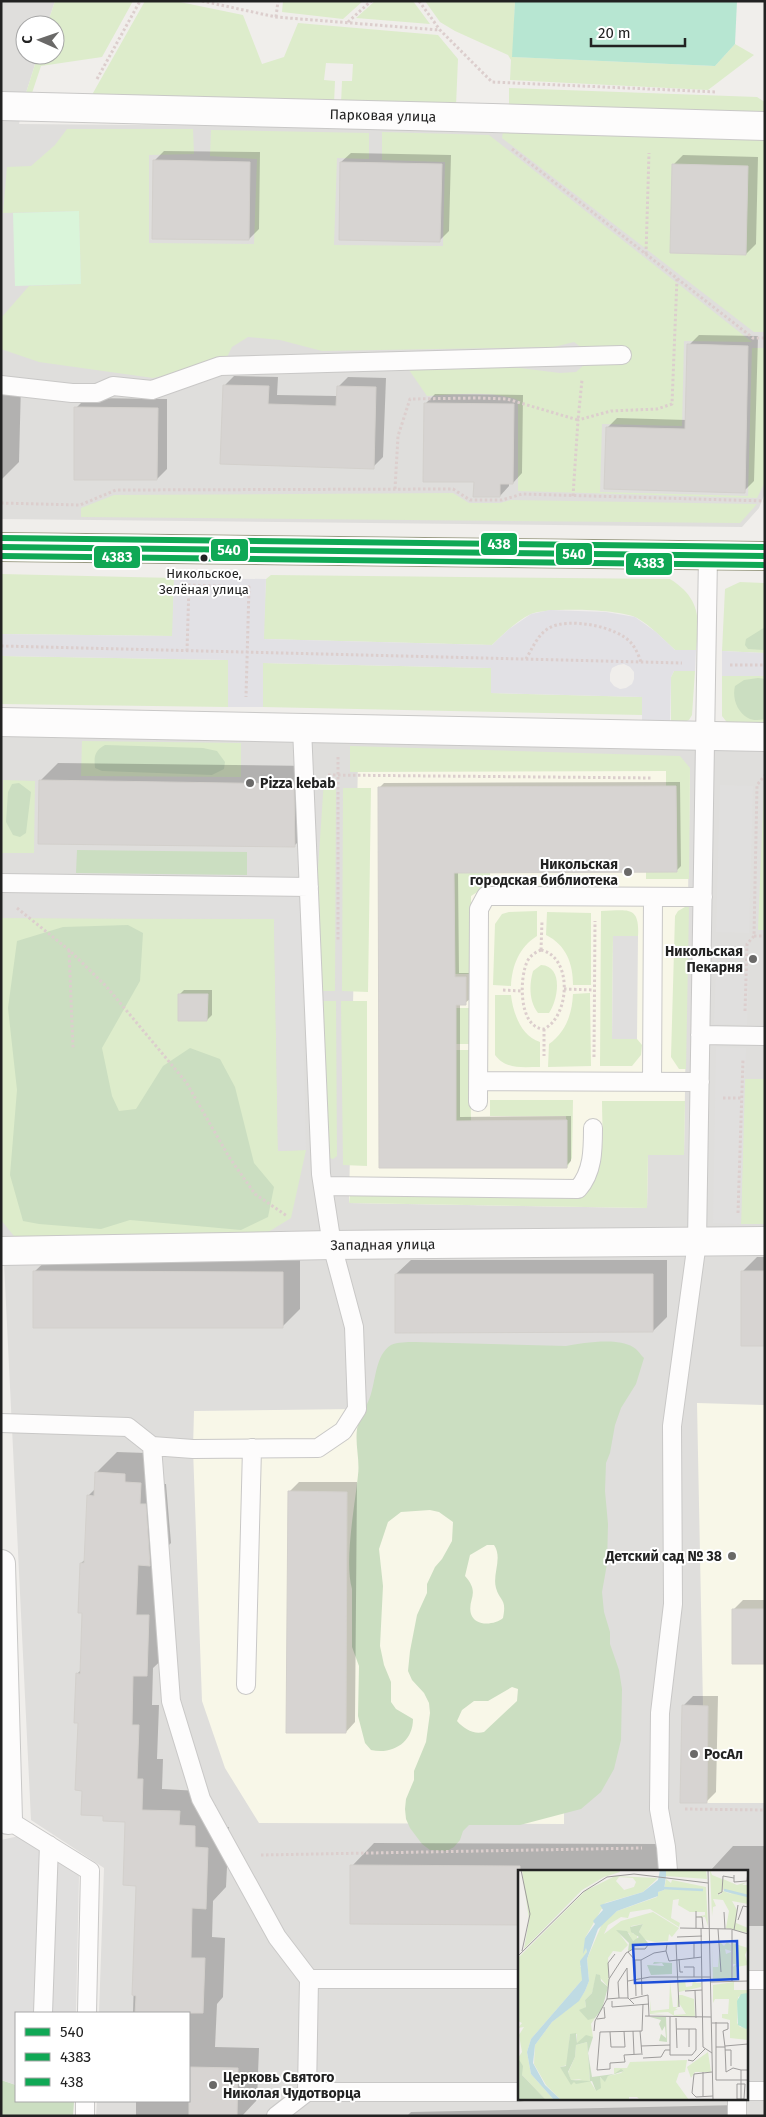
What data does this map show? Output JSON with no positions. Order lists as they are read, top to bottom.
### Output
{
  "streets": {
    "street": ["Парковая улица", "Западная улица"]
  },
  "places": [
    "Никольское, Зелёная улица",
    "Pizza kebab",
    "Никольская городская библиотека",
    "Никольская Пекарня",
    "Детский сад № 38",
    "РосАл",
    "Церковь Святого Николая Чудотворца"
  ],
  "lines": ["transit line 438", "transit line 540", "transit line 438З"],
  "legend": ["540", "438З", "438"],
  "scale_bar": "20 m",
  "north": "left"
}
